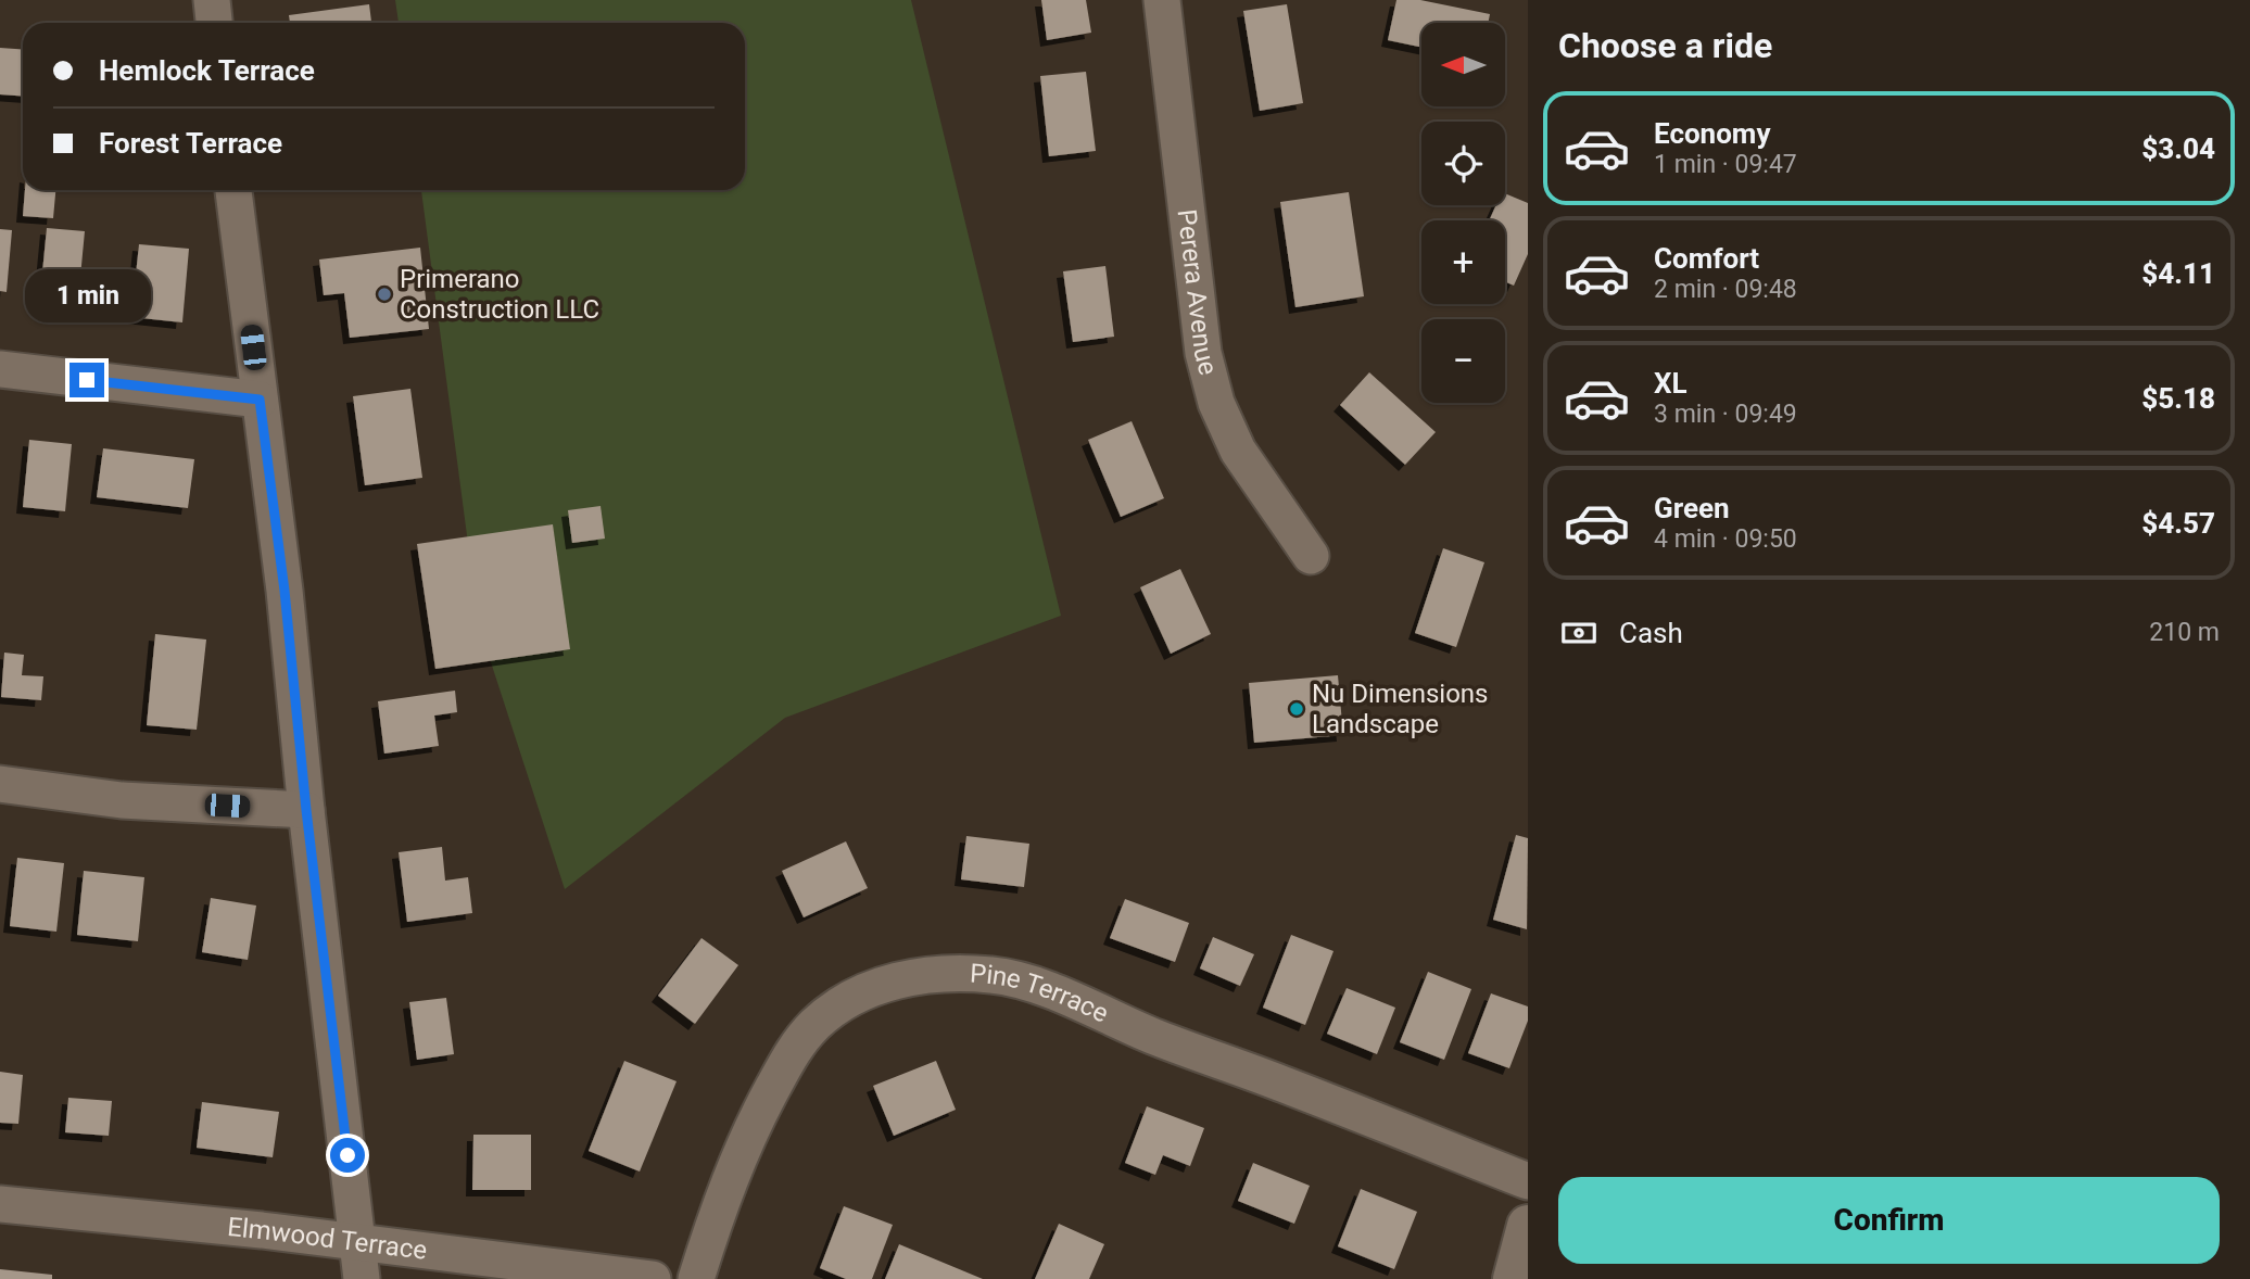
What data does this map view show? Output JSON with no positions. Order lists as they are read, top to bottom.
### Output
{
  "streets": {
    "street": ["Perera Avenue", "Pine Terrace", "Elmwood Terrace"]
  },
  "places": ["Primerano Construction LLC", "Nu Dimensions Landscape"],
  "north": "left",
  "page": {
    "heading": "Choose a ride",
    "map_buttons": ["+", "−"],
    "banner": ["Hemlock Terrace", "Forest Terrace"],
    "list": [
      {
        "name": "Economy",
        "note": "1 min · 09:47",
        "value": "$3.04"
      },
      {
        "name": "Comfort",
        "note": "2 min · 09:48",
        "value": "$4.11"
      },
      {
        "name": "XL",
        "note": "3 min · 09:49",
        "value": "$5.18"
      },
      {
        "name": "Green",
        "note": "4 min · 09:50",
        "value": "$4.57"
      }
    ],
    "bubble": "1 min",
    "pay": ["Cash", "210 m"],
    "buttons": "Confirm"
  }
}
